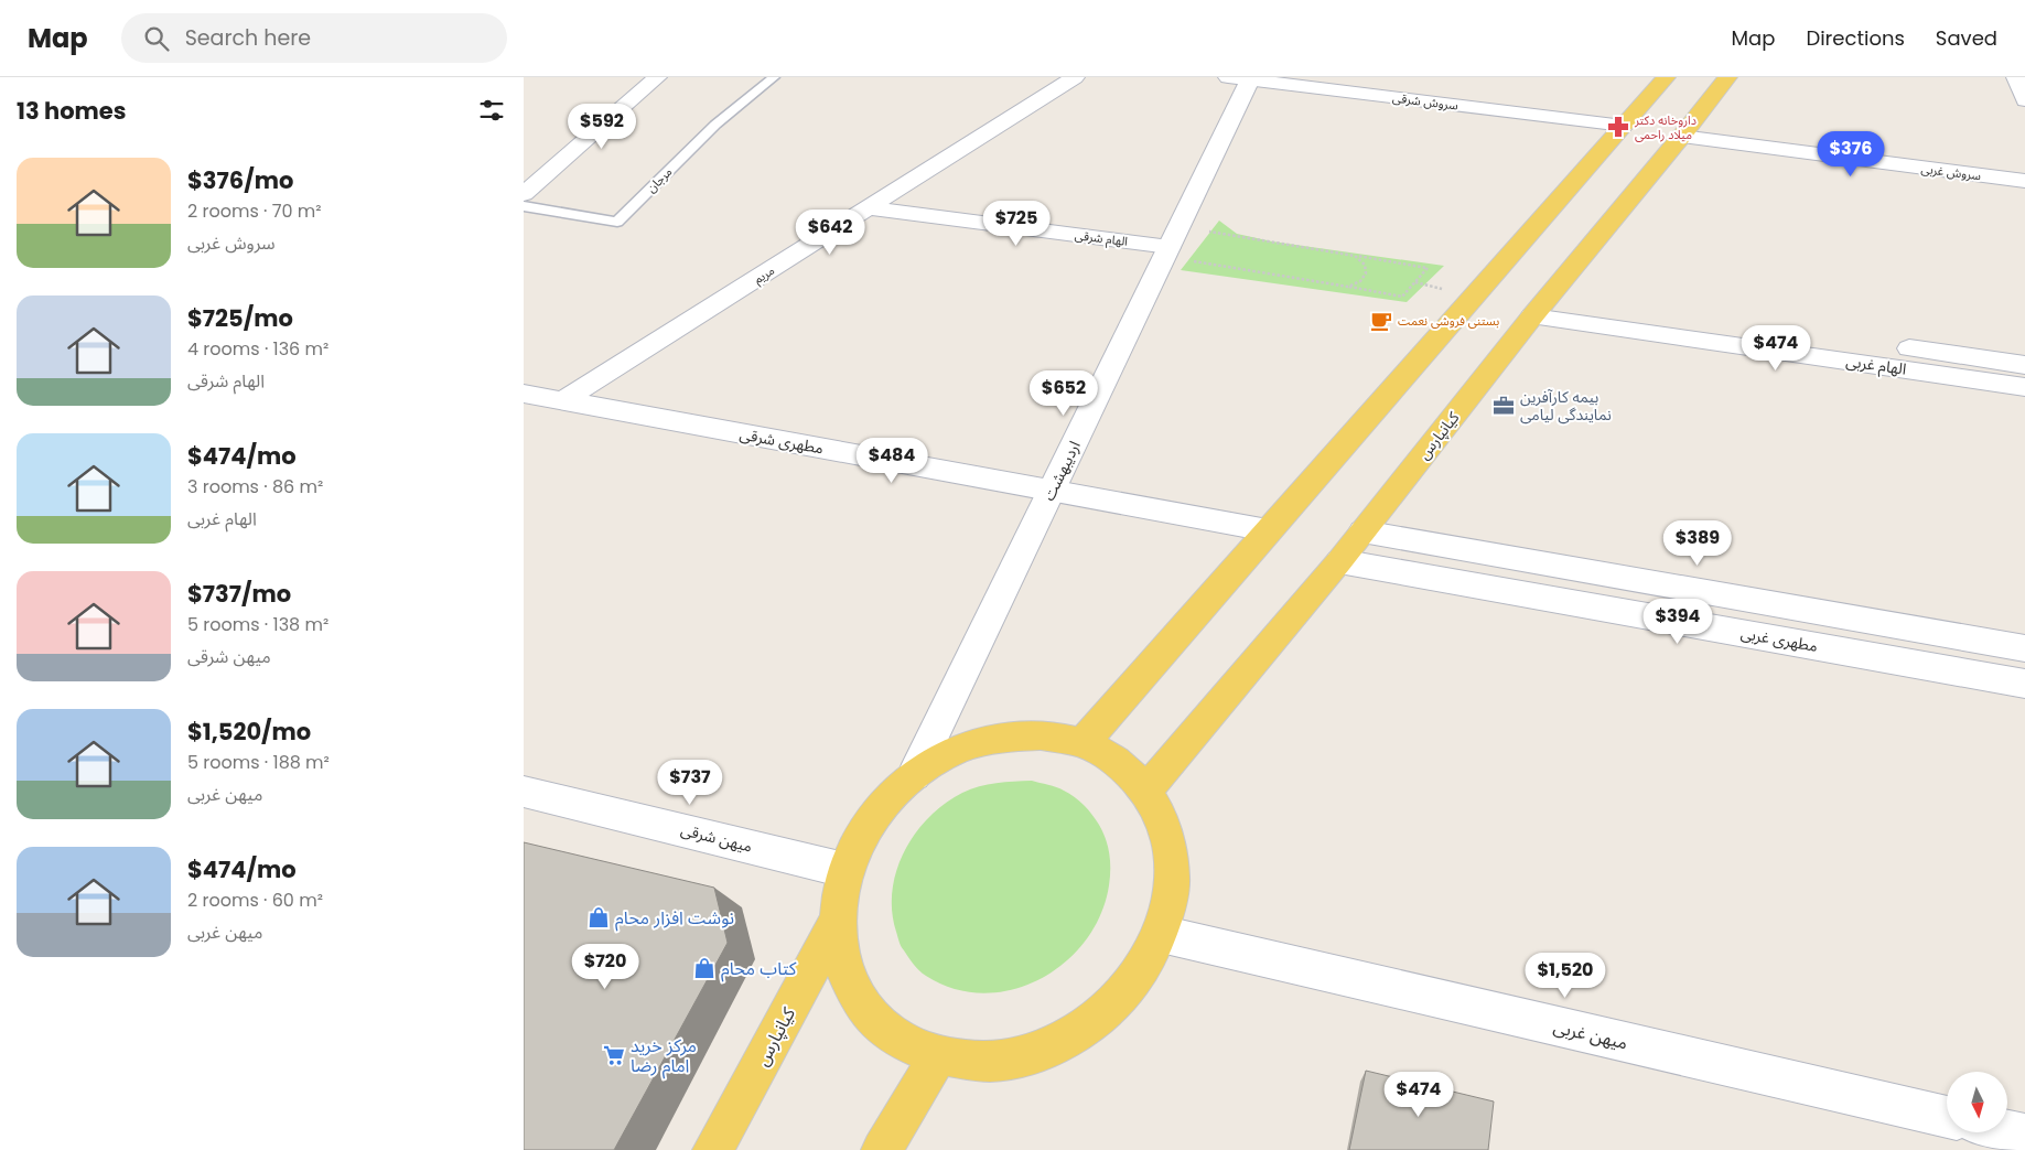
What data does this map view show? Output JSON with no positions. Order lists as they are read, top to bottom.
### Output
{
  "streets": {
    "main road": ["کیانپارس"],
    "street": [
      "سروش شرقی",
      "سروش غربی",
      "الهام شرقی",
      "مریم",
      "الهام غربی",
      "مطهری شرقی",
      "اردیبهشت",
      "مطهری غربی",
      "میهن شرقی",
      "میهن غربی"
    ],
    "lane": ["مرجان"]
  },
  "crossings": [
    ["سروش شرقی", "اردیبهشت"],
    ["سروش غربی", "کیانپارس"],
    ["الهام شرقی", "مریم"],
    ["الهام شرقی", "اردیبهشت"],
    ["مریم", "مطهری شرقی"],
    ["الهام غربی", "کیانپارس"],
    ["کیانپارس", "مطهری غربی"],
    ["مطهری شرقی", "اردیبهشت"]
  ],
  "places": {
    "pharmacy": ["داروخانه دکتر میلاد راحمی"],
    "cafe": ["بستنی فروشی نعمت"],
    "office": ["بیمه کارآفرین نمایندگی لیامی"],
    "shop": ["نوشت افزار محام", "کتاب محام"],
    "supermarket": ["مرکز خرید امام رضا"]
  },
  "north": "bottom",
  "page": {
    "header": "Map",
    "search": "Search here",
    "nav": ["Map", "Directions", "Saved"],
    "heading": "13 homes",
    "price": [
      "$592",
      "$376",
      "$725",
      "$642",
      "$474",
      "$652",
      "$484",
      "$389",
      "$394",
      "$737",
      "$720",
      "$1,520",
      "$474"
    ],
    "list": [
      {
        "name": "$376/mo",
        "note": "2 rooms · 70 m² · سروش غربی"
      },
      {
        "name": "$725/mo",
        "note": "4 rooms · 136 m² · الهام شرقی"
      },
      {
        "name": "$474/mo",
        "note": "3 rooms · 86 m² · الهام غربی"
      },
      {
        "name": "$737/mo",
        "note": "5 rooms · 138 m² · میهن شرقی"
      },
      {
        "name": "$1,520/mo",
        "note": "5 rooms · 188 m² · میهن غربی"
      },
      {
        "name": "$474/mo",
        "note": "2 rooms · 60 m² · میهن غربی"
      }
    ]
  }
}
